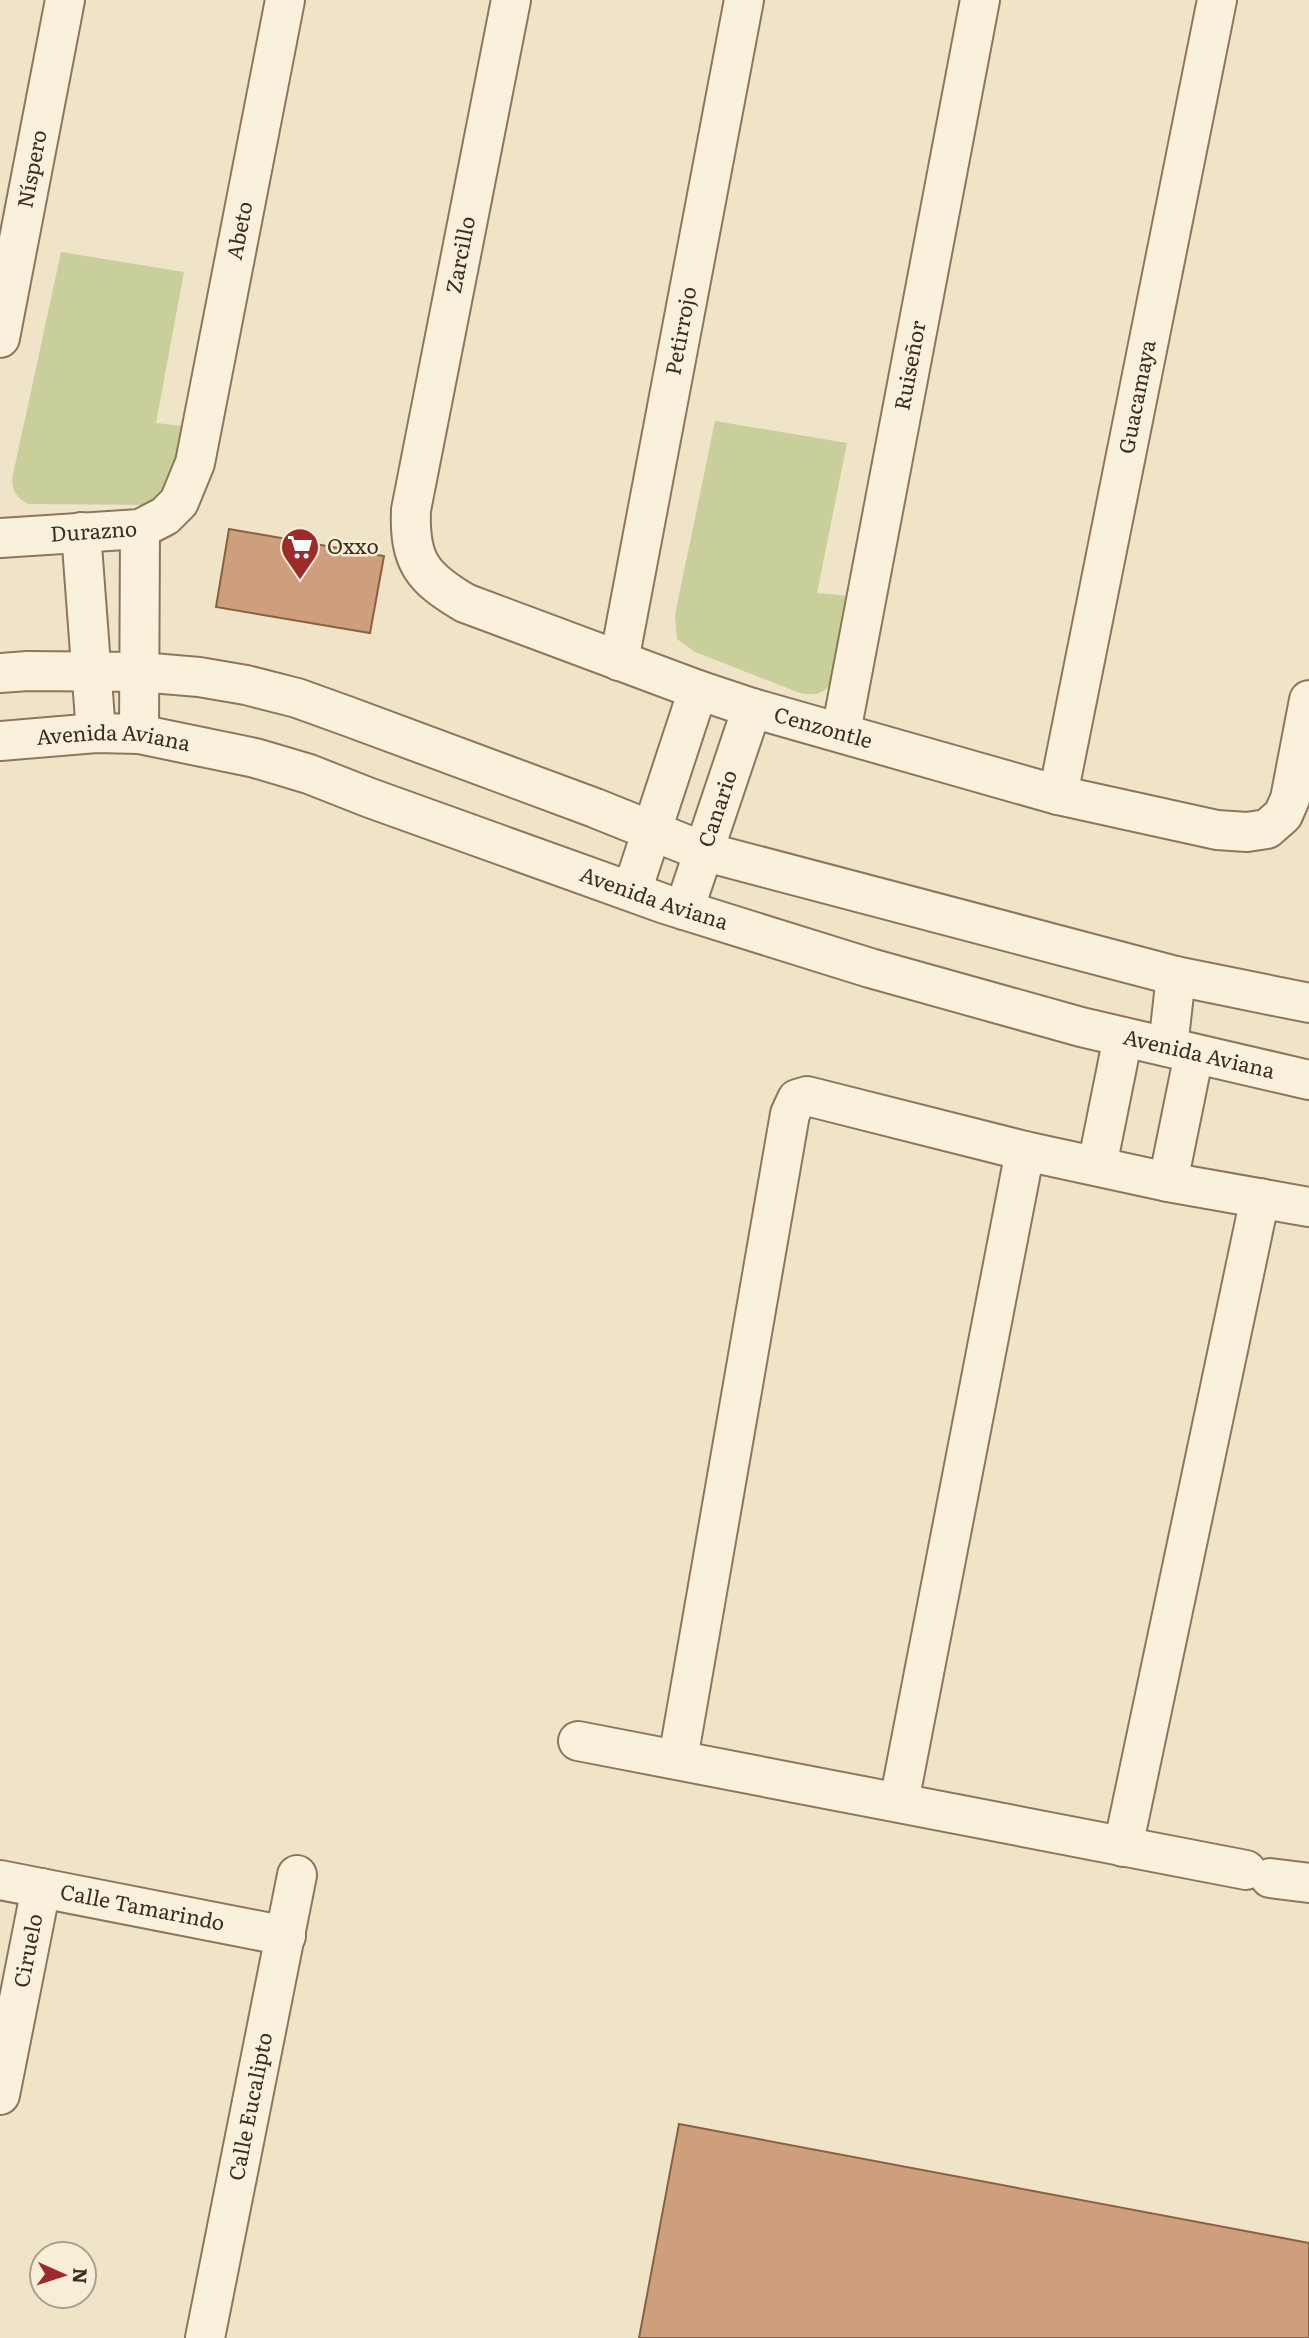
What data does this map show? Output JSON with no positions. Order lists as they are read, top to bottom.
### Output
{
  "streets": {
    "street": [
      "Níspero",
      "Abeto",
      "Zarcillo",
      "Petirrojo",
      "Ruiseñor",
      "Guacamaya",
      "Durazno",
      "Cenzontle",
      "Avenida Aviana",
      "Canario",
      "Calle Tamarindo",
      "Ciruelo",
      "Calle Eucalipto"
    ]
  },
  "crossings": [
    ["Abeto", "Durazno"],
    ["Zarcillo", "Cenzontle"],
    ["Petirrojo", "Cenzontle"],
    ["Ruiseñor", "Cenzontle"],
    ["Guacamaya", "Cenzontle"],
    ["Cenzontle", "Canario"],
    ["Avenida Aviana", "Canario"],
    ["Calle Tamarindo", "Ciruelo"],
    ["Calle Tamarindo", "Calle Eucalipto"]
  ],
  "places": {
    "supermarket": ["Oxxo"]
  },
  "north": "right"
}
